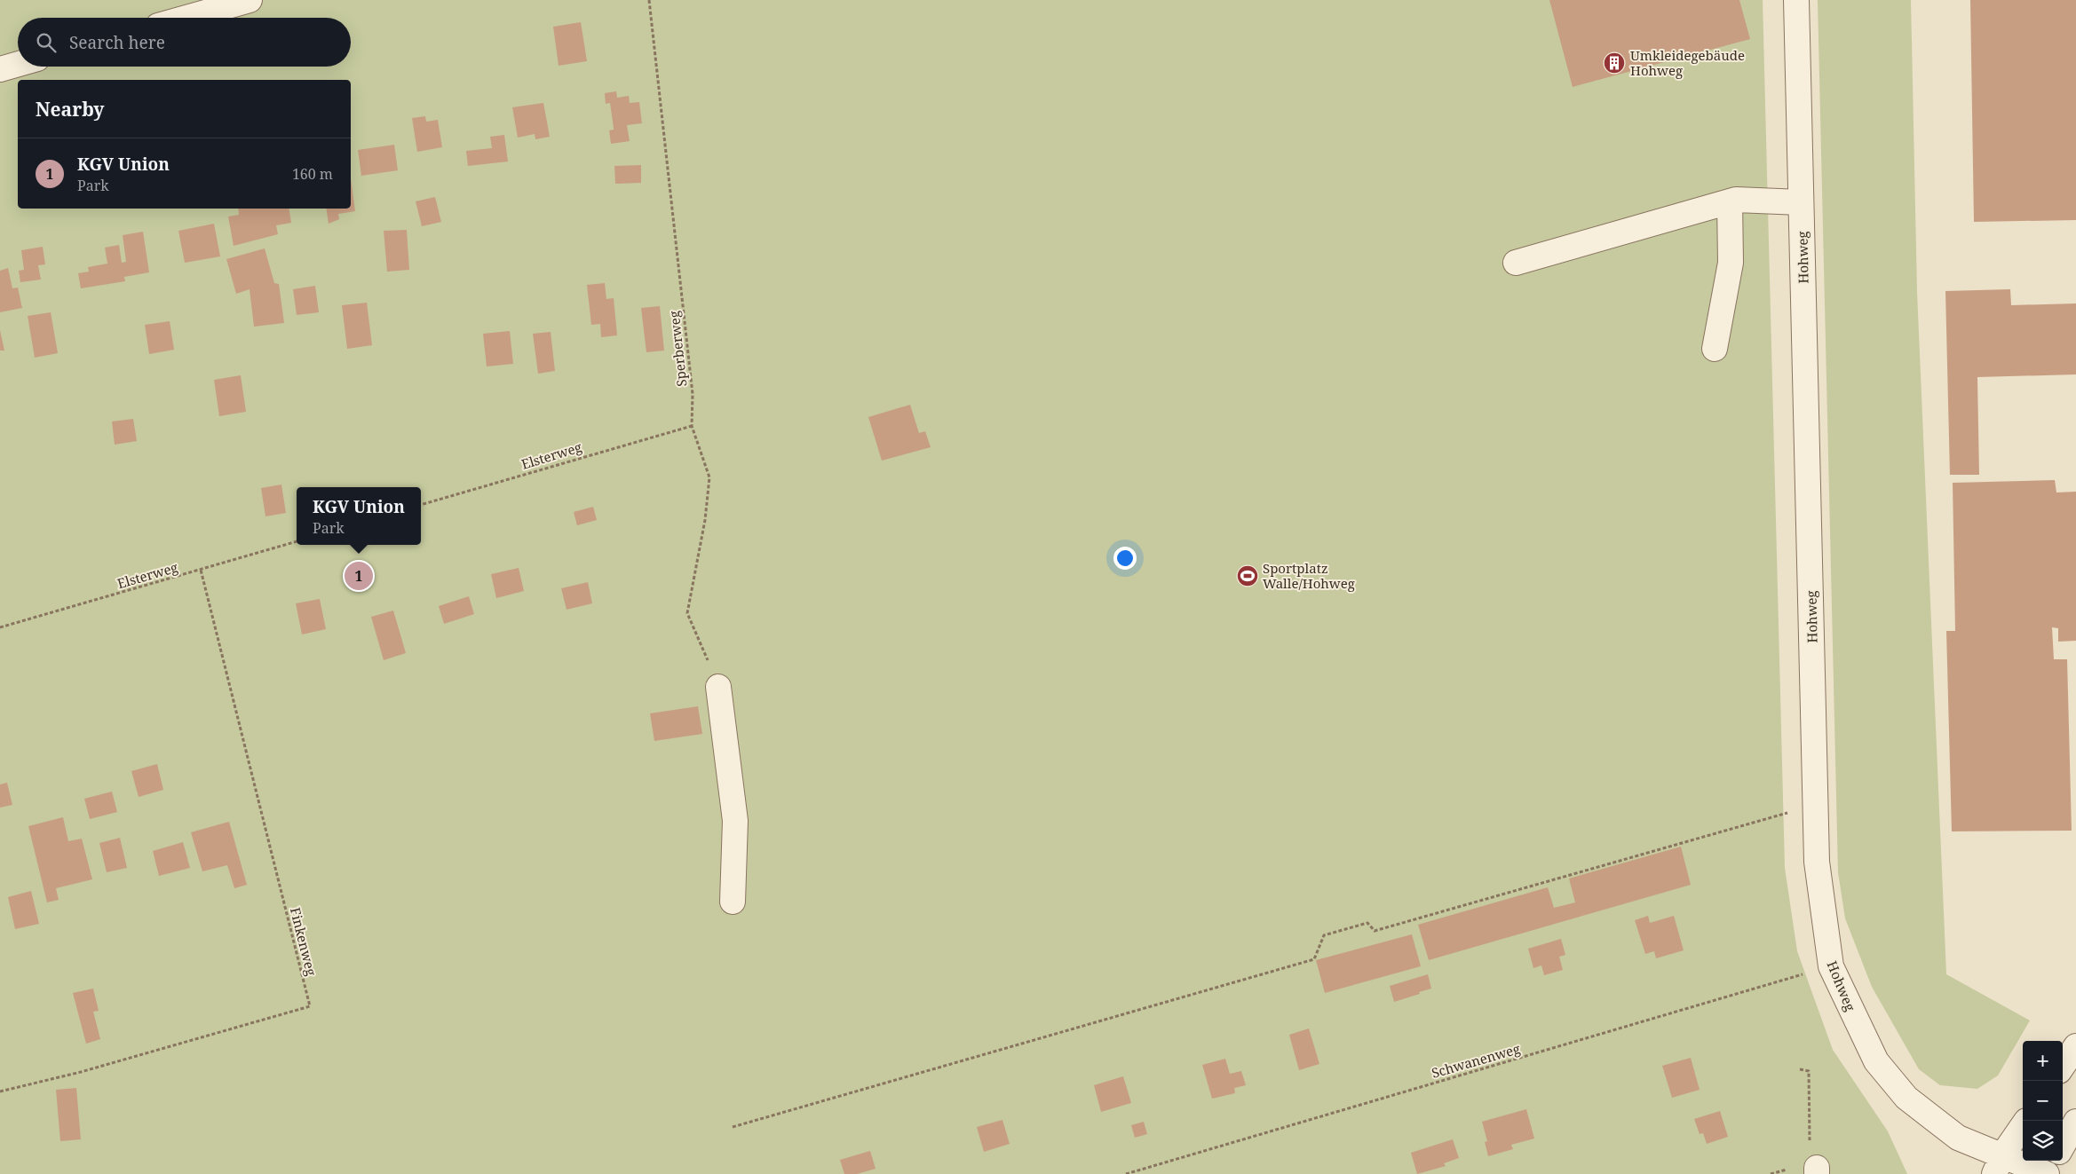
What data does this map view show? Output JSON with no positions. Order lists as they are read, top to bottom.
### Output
{
  "streets": {
    "street": ["Hohweg"],
    "path": [
      "Sperberweg",
      "Elsterweg",
      "Finkenweg",
      "Schwanenweg"
    ]
  },
  "crossings": [
    ["Hohweg", "Schwanenweg"],
    ["Sperberweg", "Elsterweg"],
    ["Elsterweg", "Finkenweg"]
  ],
  "places": {
    "building": ["Umkleidegebäude Hohweg"],
    "sports": ["Sportplatz Walle/Hohweg"]
  },
  "page": {
    "search": "Search here",
    "heading": "Nearby",
    "list": [
      {
        "mark": "1",
        "name": "KGV Union",
        "note": "Park",
        "value": "160 m"
      }
    ],
    "popup": ["KGV Union", "Park"],
    "pins": "1",
    "map_buttons": ["+", "−"]
  }
}
